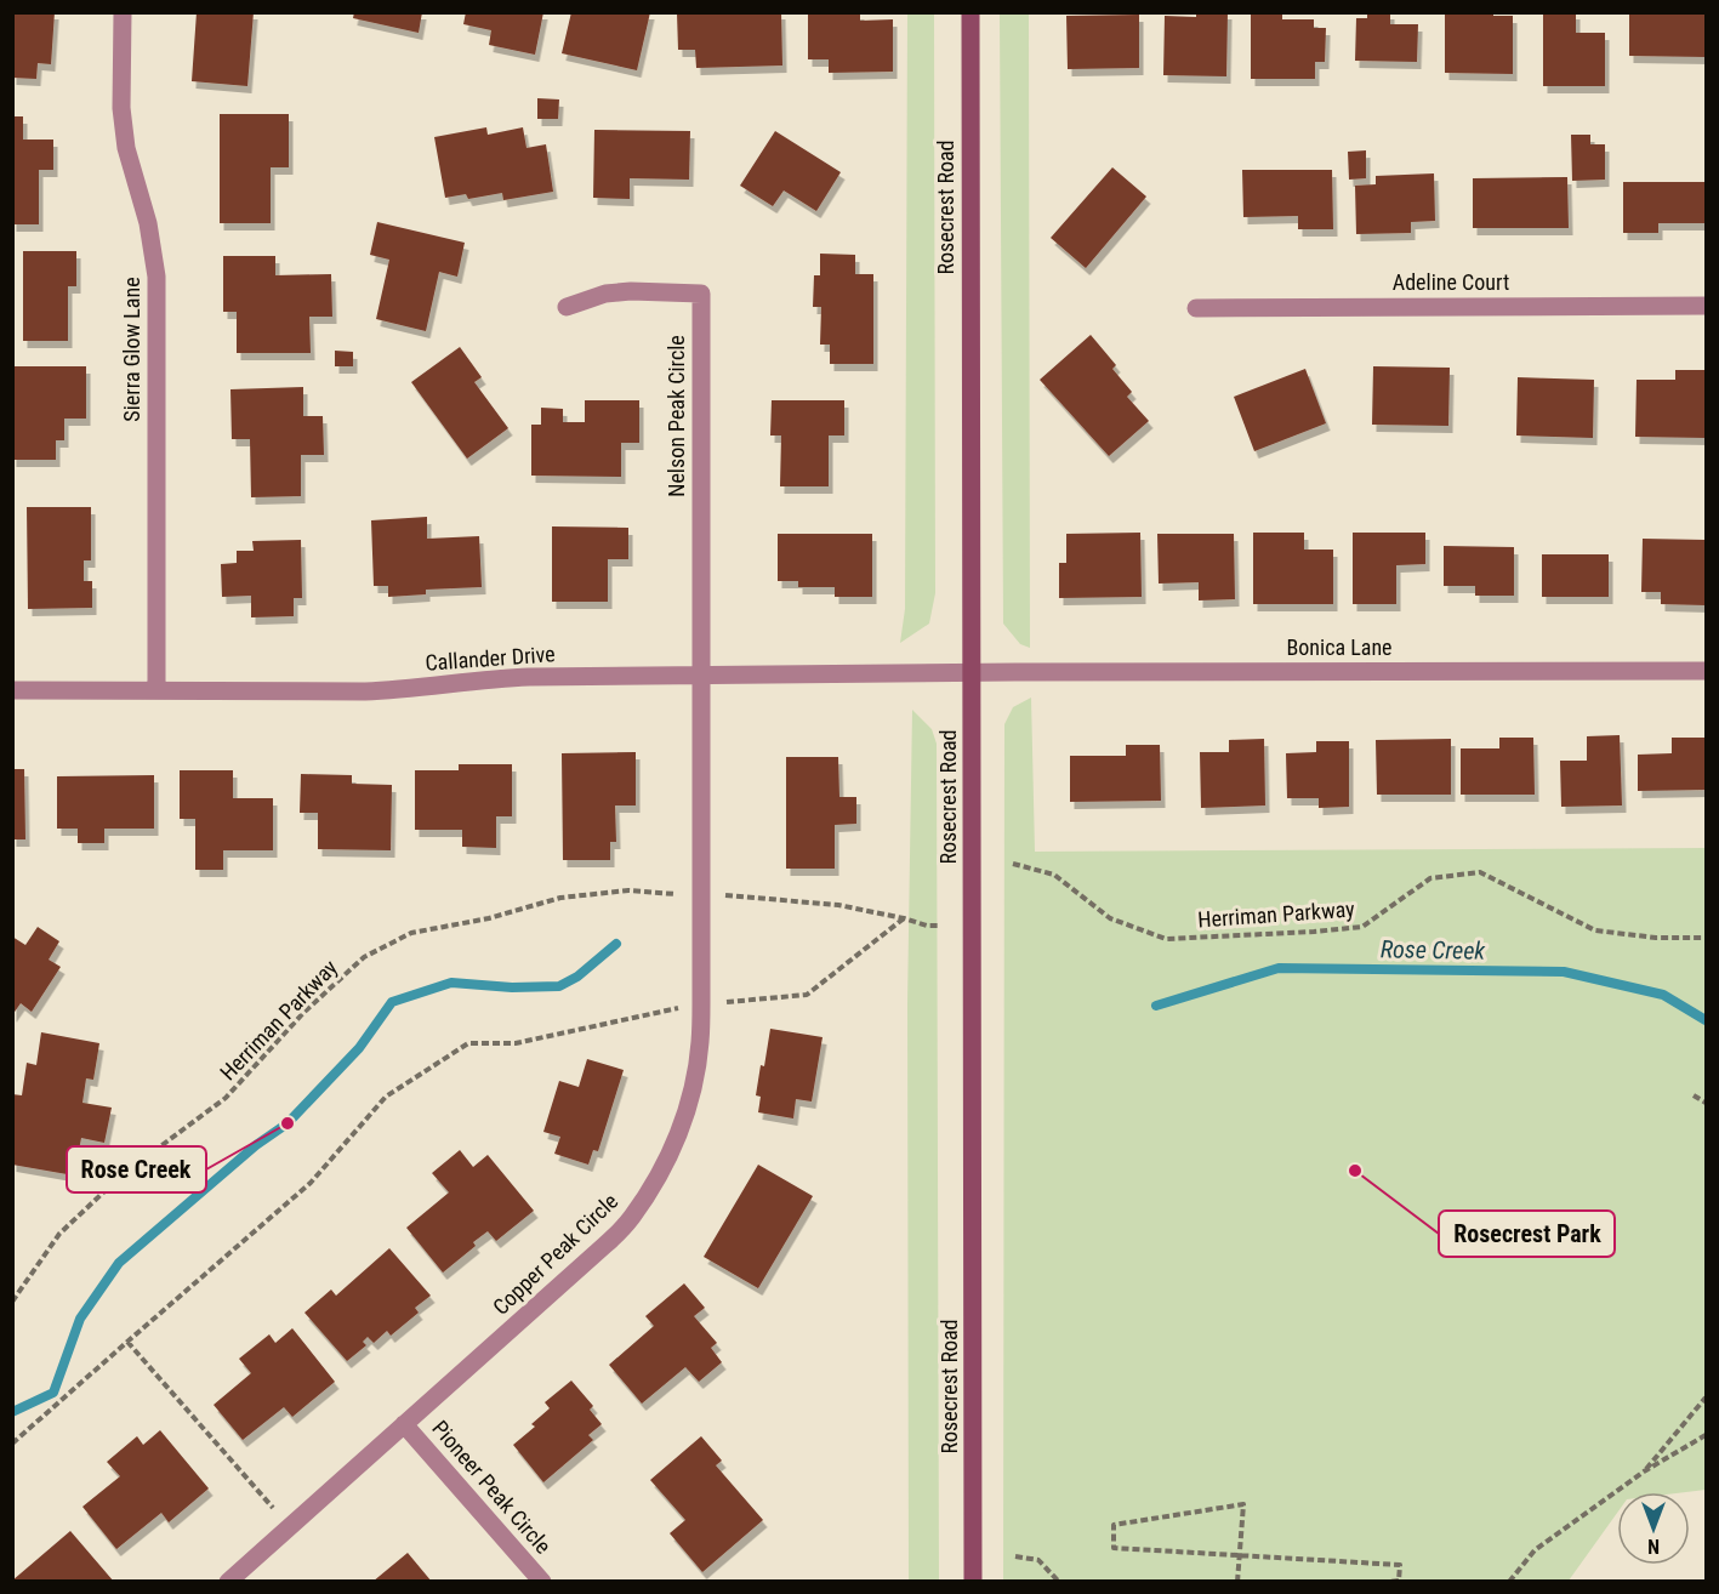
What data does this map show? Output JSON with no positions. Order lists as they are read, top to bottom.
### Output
{
  "streets": {
    "main road": ["Rosecrest Road"],
    "street": [
      "Adeline Court",
      "Sierra Glow Lane",
      "Nelson Peak Circle",
      "Bonica Lane",
      "Callander Drive",
      "Copper Peak Circle",
      "Pioneer Peak Circle"
    ],
    "path": ["Herriman Parkway"]
  },
  "crossings": [
    ["Rosecrest Road", "Bonica Lane"],
    ["Rosecrest Road", "Callander Drive"],
    ["Sierra Glow Lane", "Callander Drive"],
    ["Nelson Peak Circle", "Callander Drive"],
    ["Nelson Peak Circle", "Copper Peak Circle"],
    ["Bonica Lane", "Callander Drive"],
    ["Callander Drive", "Copper Peak Circle"],
    ["Copper Peak Circle", "Pioneer Peak Circle"]
  ],
  "water": ["Rose Creek"],
  "places": ["Rose Creek", "Rosecrest Park"],
  "north": "bottom"
}
